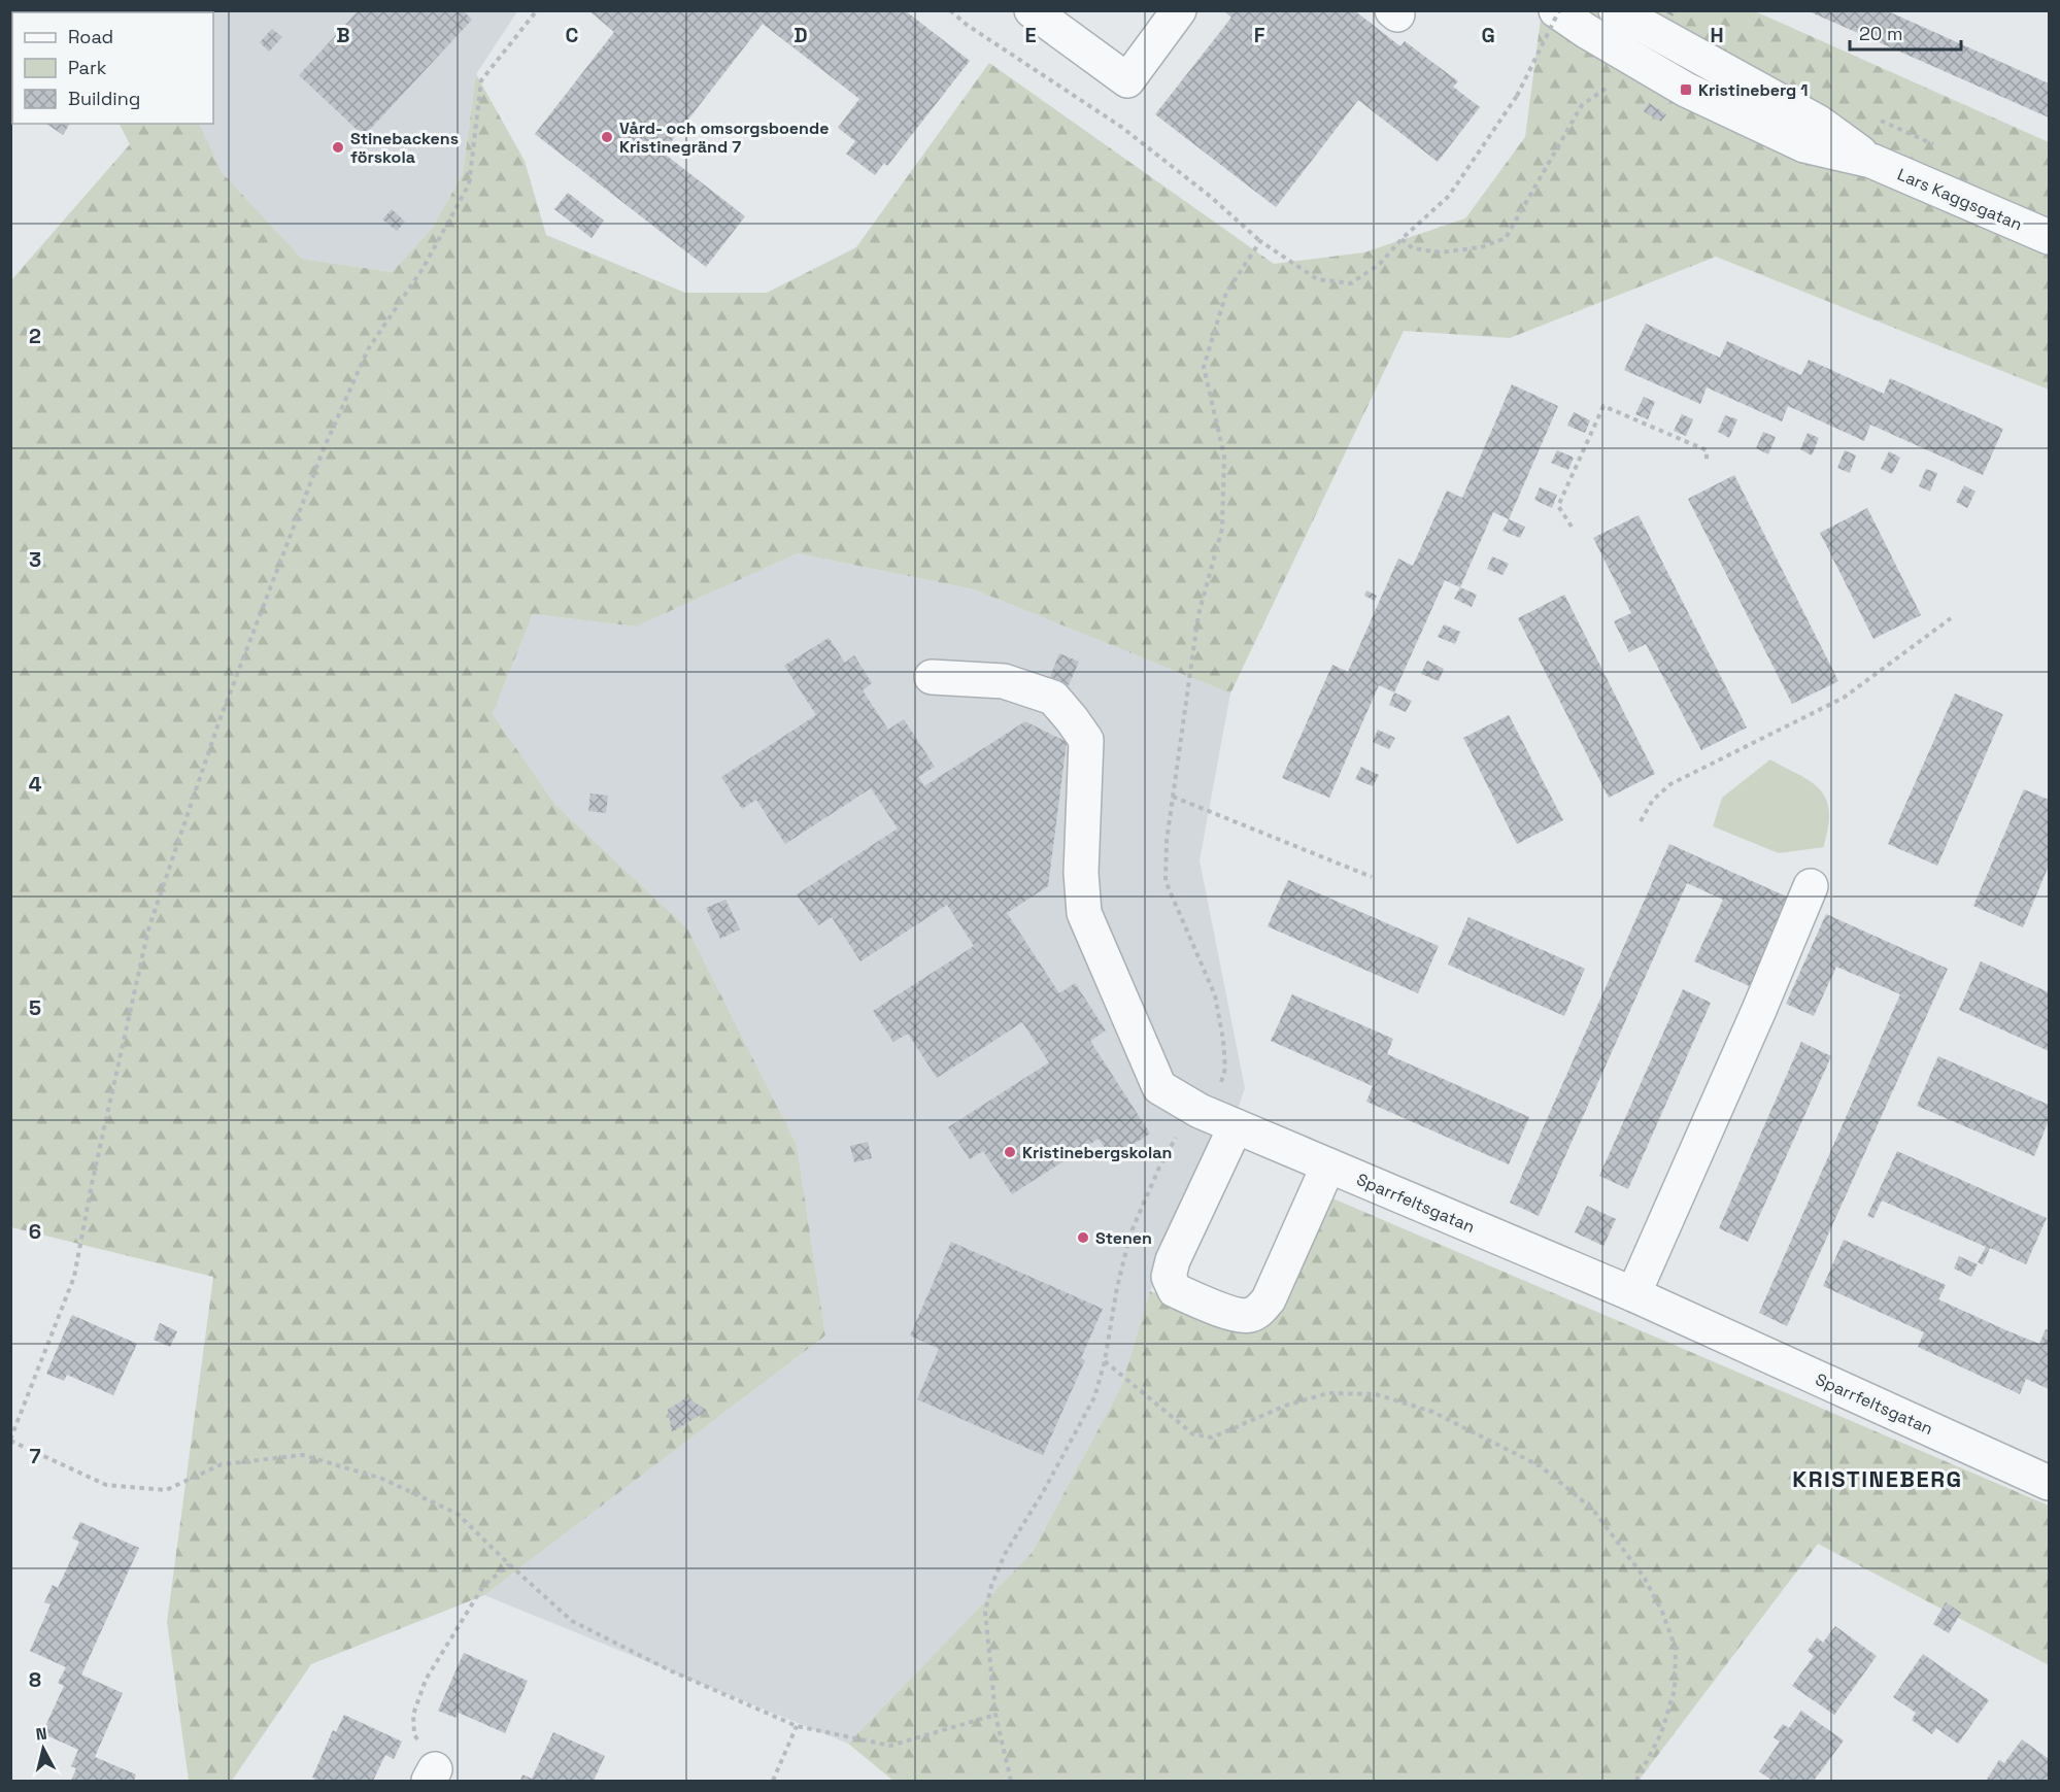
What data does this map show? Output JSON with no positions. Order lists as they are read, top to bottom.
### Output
{
  "streets": {
    "street": ["Lars Kaggsgatan", "Sparrfeltsgatan"]
  },
  "districts": ["KRISTINEBERG"],
  "places": {
    "transit": ["Kristineberg 1"],
    "other": [
      "Vård- och omsorgsboende Kristinegränd 7",
      "Stinebackens förskola",
      "Kristinebergskolan",
      "Stenen"
    ]
  },
  "legend": ["Road", "Park", "Building"],
  "scale_bar": "20 m",
  "north": "top",
  "grid": {
    "columns": [
      "B",
      "C",
      "D",
      "E",
      "F",
      "G",
      "H"
    ],
    "rows": [
      "2",
      "3",
      "4",
      "5",
      "6",
      "7",
      "8"
    ]
  }
}
